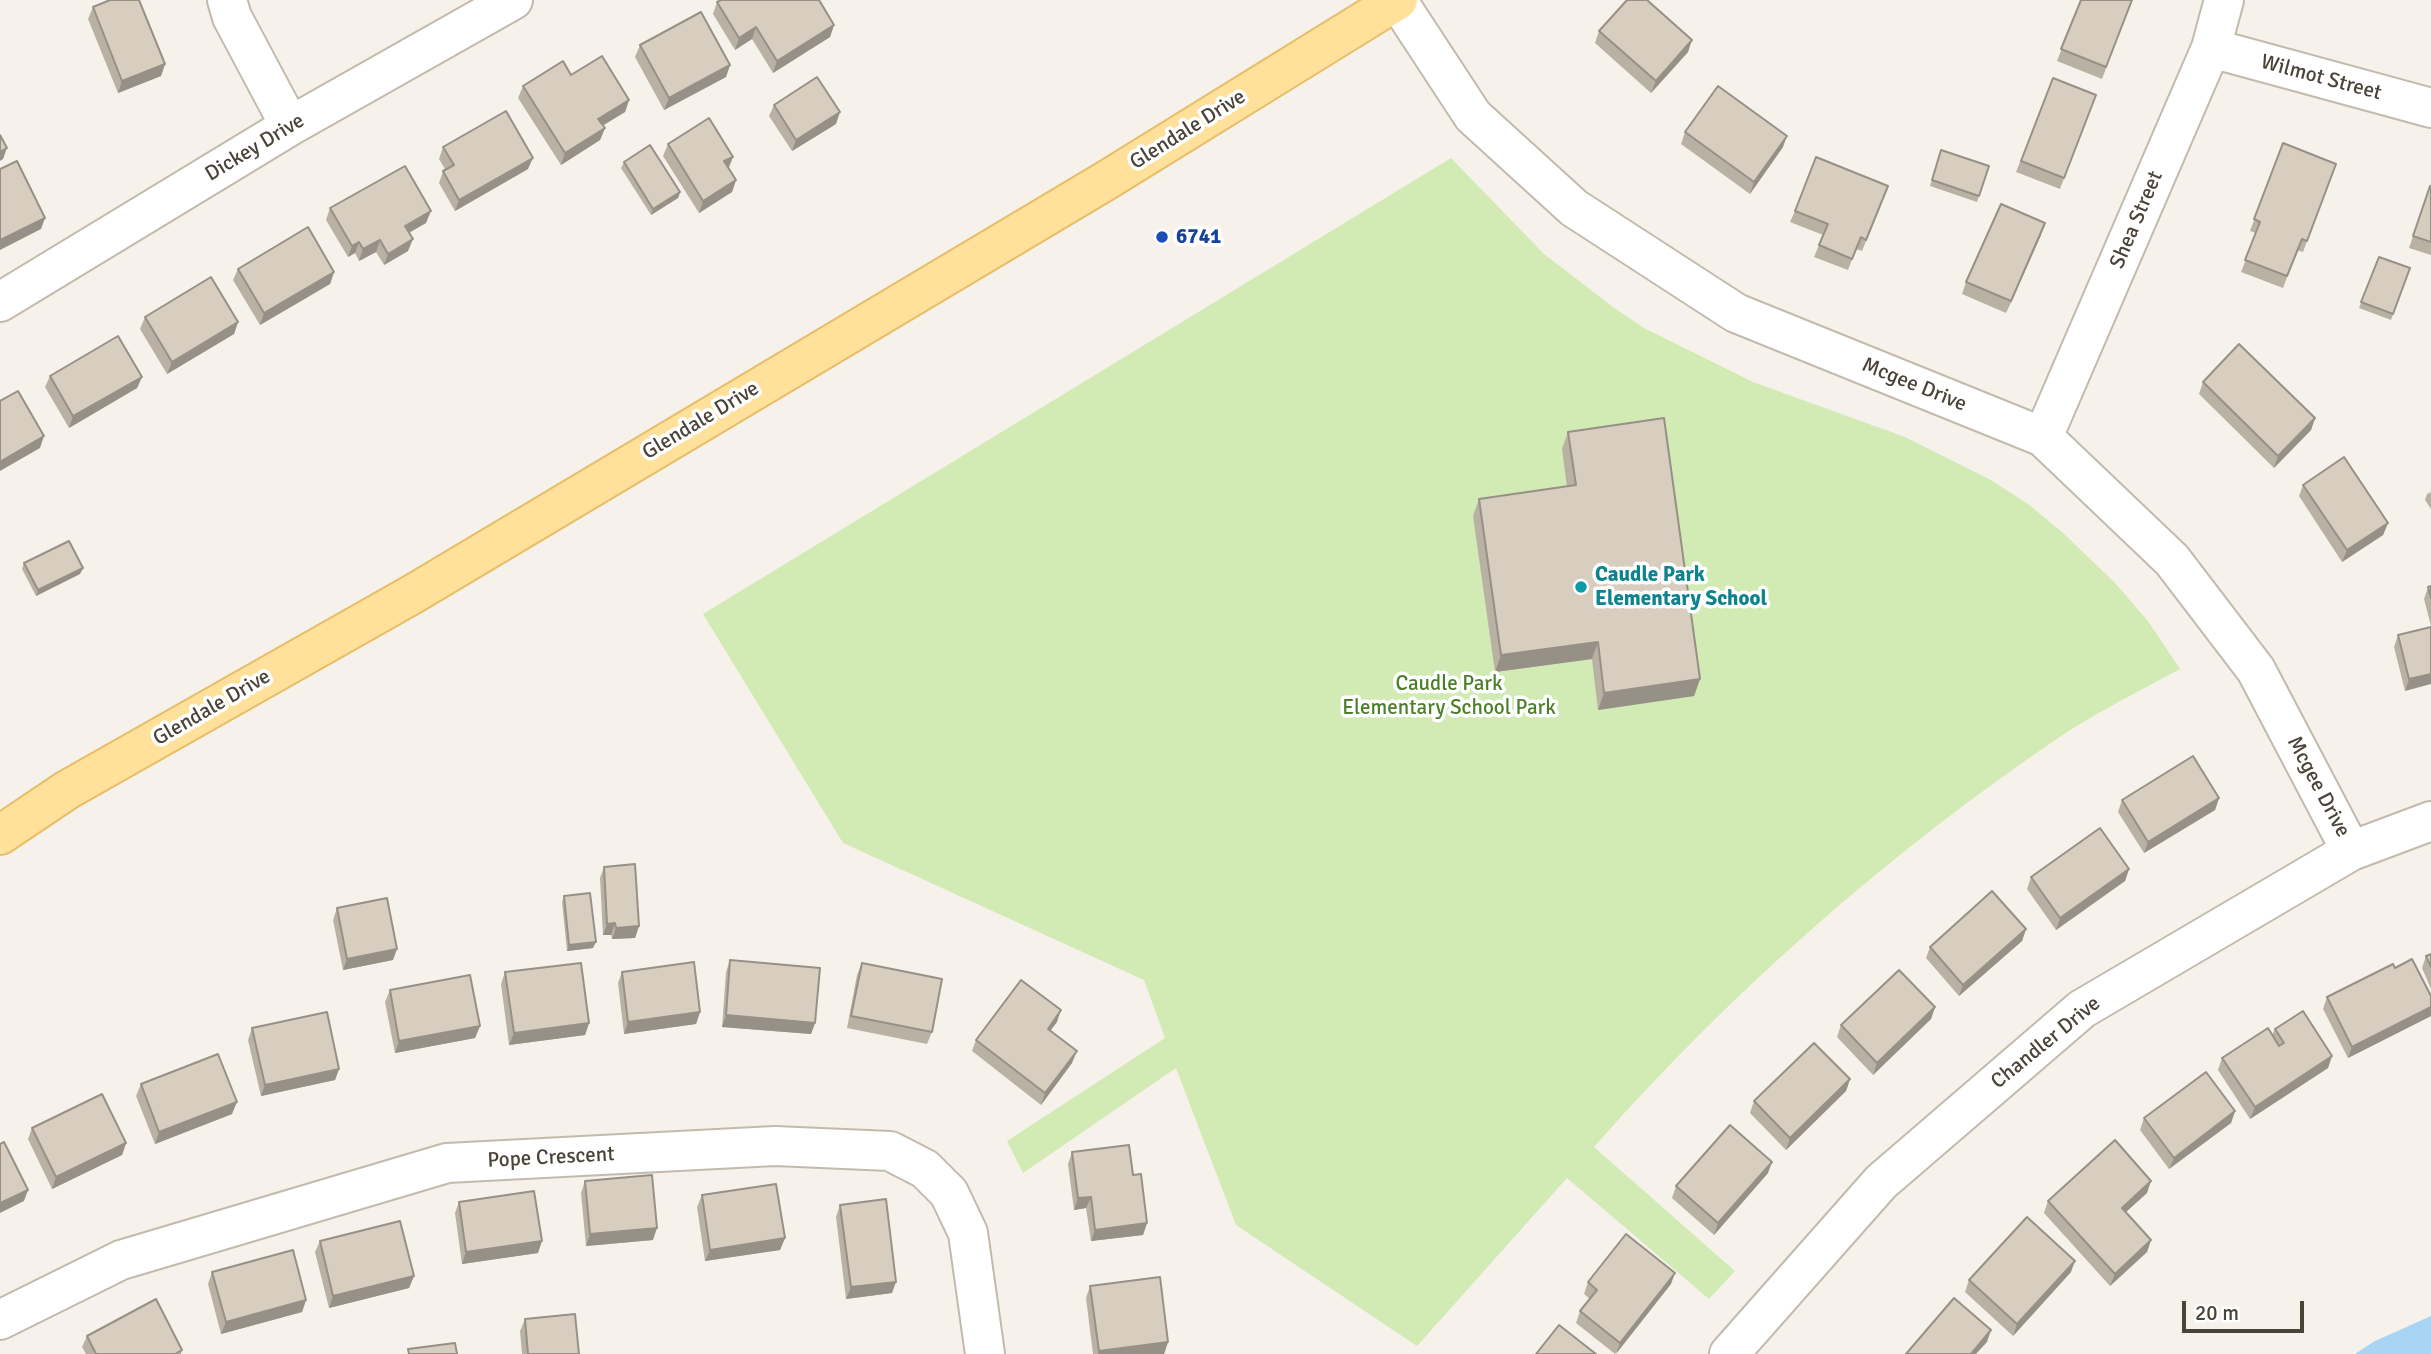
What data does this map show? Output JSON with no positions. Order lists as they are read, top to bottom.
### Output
{
  "streets": {
    "main road": ["Glendale Drive"],
    "street": [
      "Wilmot Street",
      "Dickey Drive",
      "Shea Street",
      "Mcgee Drive",
      "Chandler Drive",
      "Pope Crescent"
    ]
  },
  "crossings": [
    ["Wilmot Street", "Shea Street"],
    ["Glendale Drive", "Mcgee Drive"],
    ["Shea Street", "Mcgee Drive"],
    ["Mcgee Drive", "Chandler Drive"]
  ],
  "parks": ["Caudle Park Elementary School Park"],
  "places": ["6741", "Caudle Park Elementary School"],
  "scale_bar": "20 m"
}
